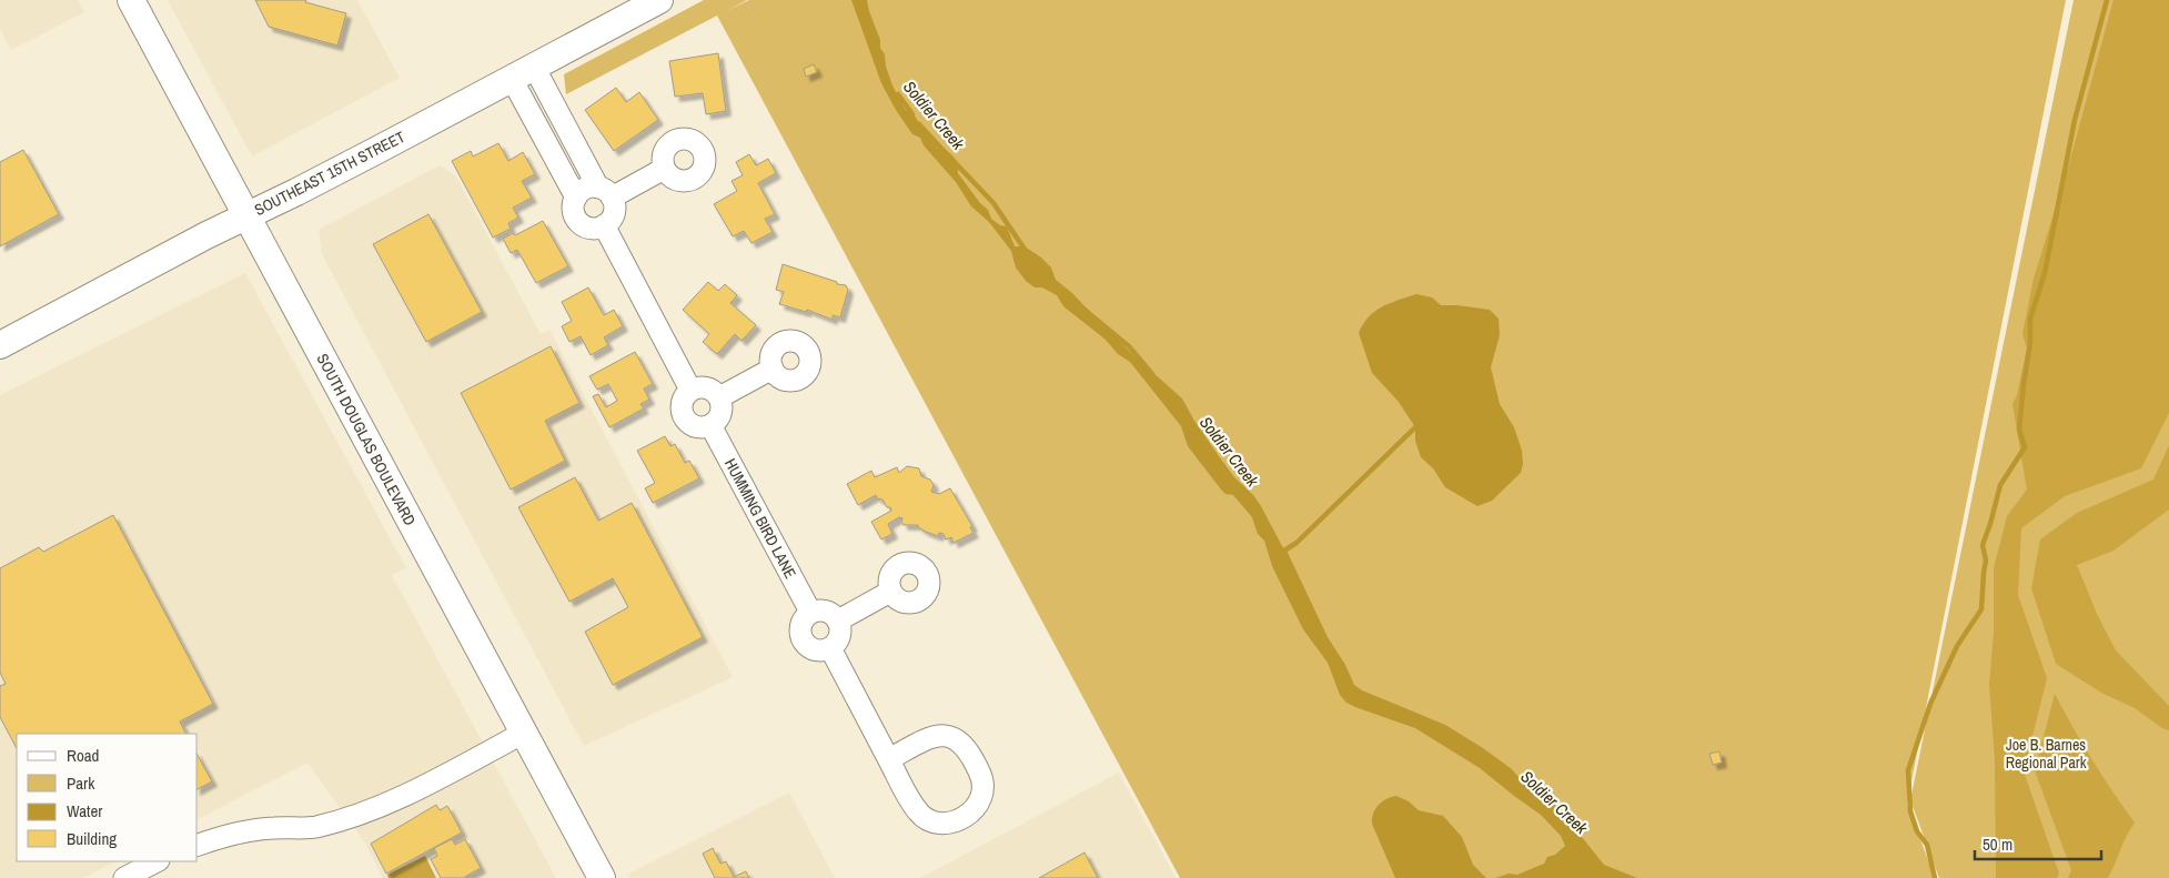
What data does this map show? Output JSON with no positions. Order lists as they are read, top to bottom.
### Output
{
  "streets": {
    "main road": ["SOUTHEAST 15TH STREET", "SOUTH DOUGLAS BOULEVARD"],
    "street": ["HUMMING BIRD LANE"]
  },
  "crossings": [
    ["SOUTHEAST 15TH STREET", "SOUTH DOUGLAS BOULEVARD"]
  ],
  "water": ["Soldier Creek"],
  "parks": ["Joe B. Barnes Regional Park"],
  "legend": [
    "Road",
    "Park",
    "Water",
    "Building"
  ],
  "scale_bar": "50 m"
}
